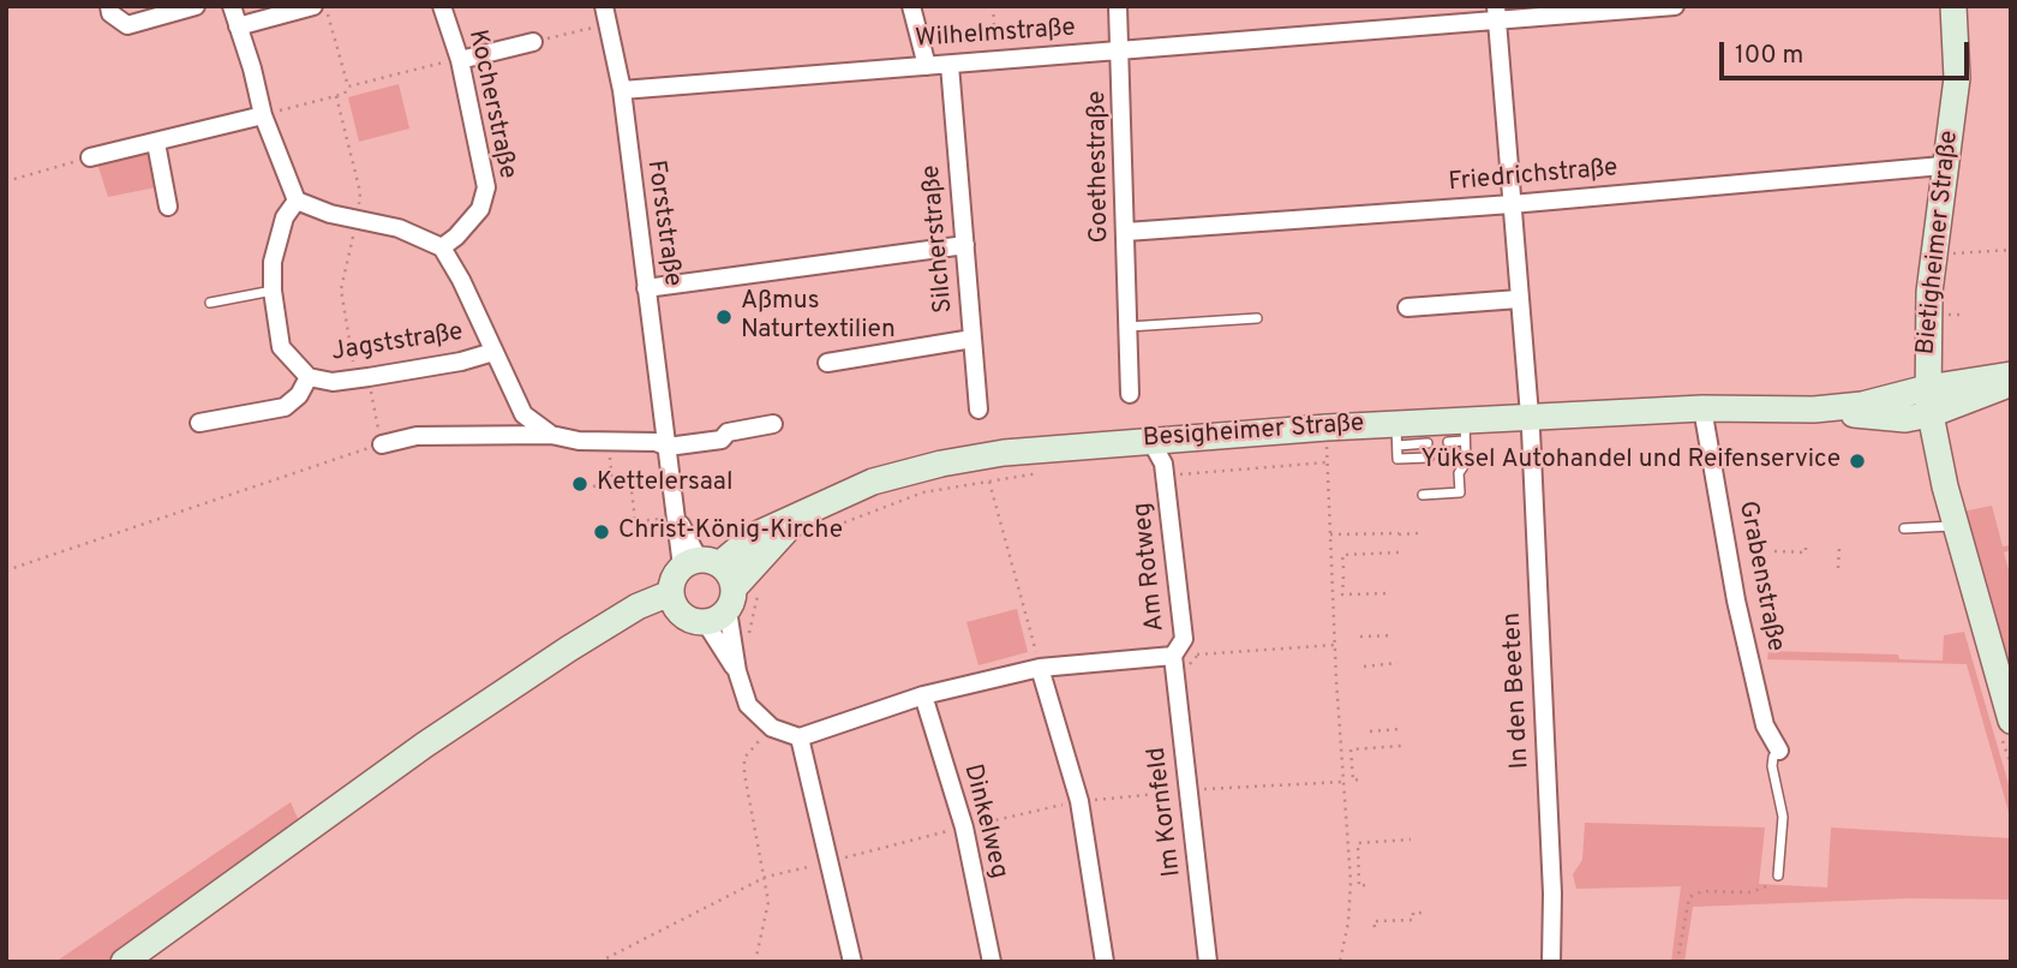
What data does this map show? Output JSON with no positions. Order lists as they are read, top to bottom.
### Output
{
  "streets": {
    "main road": ["Bietigheimer Straße", "Besigheimer Straße"],
    "street": [
      "Wilhelmstraße",
      "Kocherstraße",
      "Goethestraße",
      "Friedrichstraße",
      "Forststraße",
      "Silcherstraße",
      "Jagststraße",
      "Am Rotweg",
      "Grabenstraße",
      "In den Beeten",
      "Im Kornfeld",
      "Dinkelweg"
    ]
  },
  "crossings": [
    ["Wilhelmstraße", "Goethestraße"],
    ["Wilhelmstraße", "Forststraße"],
    ["Wilhelmstraße", "Silcherstraße"],
    ["Wilhelmstraße", "In den Beeten"],
    ["Goethestraße", "Friedrichstraße"],
    ["Friedrichstraße", "Bietigheimer Straße"],
    ["Friedrichstraße", "In den Beeten"],
    ["Forststraße", "Besigheimer Straße"],
    ["Bietigheimer Straße", "Besigheimer Straße"],
    ["Besigheimer Straße", "Am Rotweg"],
    ["Besigheimer Straße", "Grabenstraße"],
    ["Besigheimer Straße", "In den Beeten"],
    ["Am Rotweg", "Im Kornfeld"],
    ["Am Rotweg", "Dinkelweg"]
  ],
  "places": [
    "Aßmus Naturtextilien",
    "Yüksel Autohandel und Reifenservice",
    "Kettelersaal",
    "Christ-König-Kirche"
  ],
  "scale_bar": "100 m"
}
